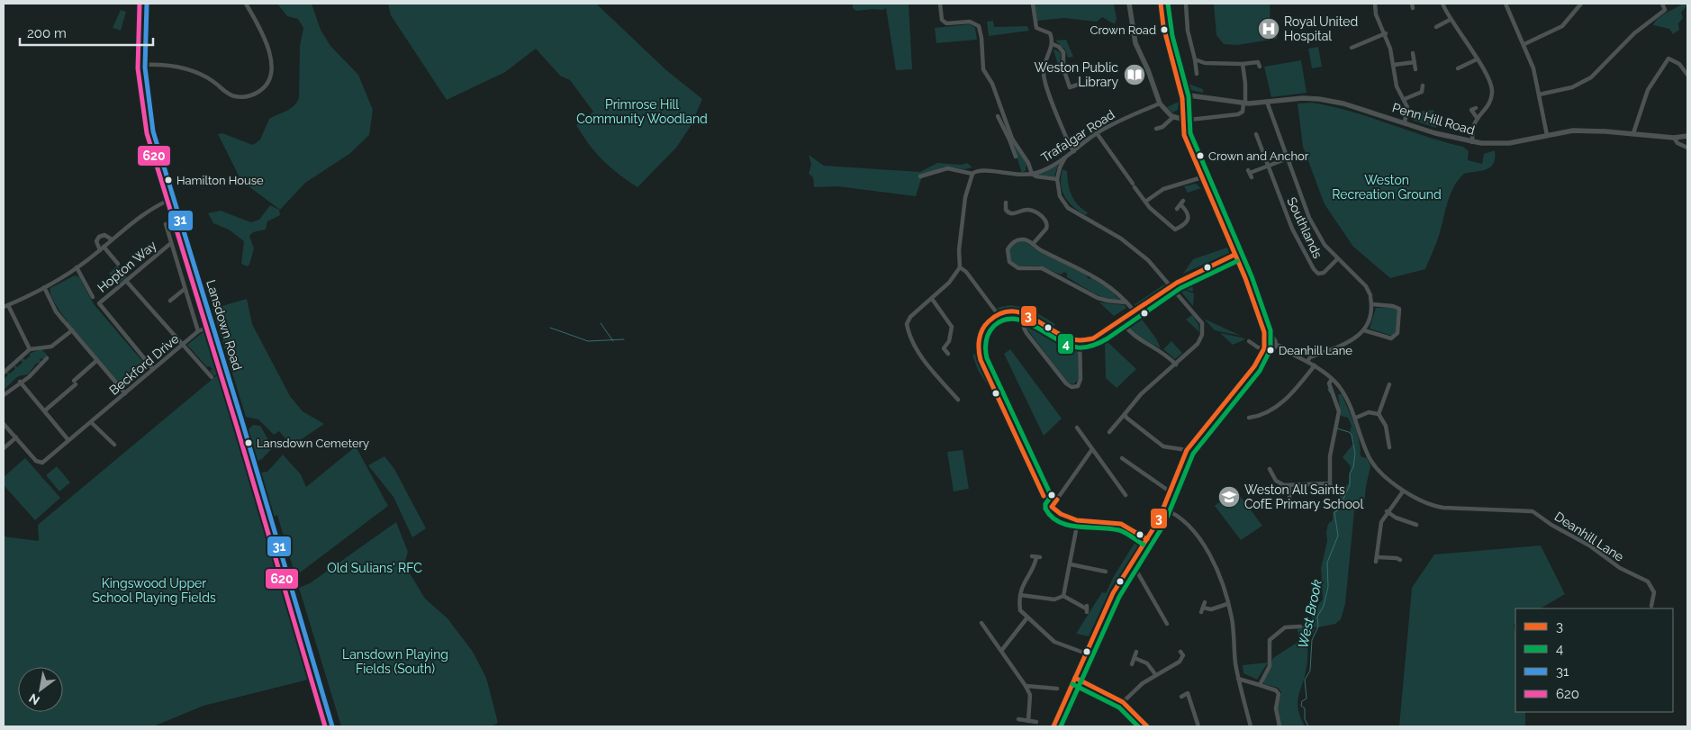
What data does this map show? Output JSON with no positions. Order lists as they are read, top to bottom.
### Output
{
  "streets": {
    "street": [
      "Penn Hill Road",
      "Trafalgar Road",
      "Southlands",
      "Hopton Way",
      "Lansdown Road",
      "Beckford Drive",
      "Deanhill Lane"
    ]
  },
  "crossings": [
    ["Penn Hill Road", "Southlands"],
    ["Hopton Way", "Beckford Drive"],
    ["Lansdown Road", "Beckford Drive"]
  ],
  "water": ["West Brook"],
  "parks": [
    "Primrose Hill Community Woodland",
    "Weston Recreation Ground",
    "Old Sulians' RFC",
    "Kingswood Upper School Playing Fields",
    "Lansdown Playing Fields (South)"
  ],
  "places": {
    "hospital": ["Royal United Hospital"],
    "other": [
      "Crown Road",
      "Crown and Anchor",
      "Hamilton House",
      "Deanhill Lane",
      "Lansdown Cemetery"
    ],
    "library": ["Weston Public Library"],
    "school or university": ["Weston All Saints CofE Primary School"]
  },
  "lines": [
    "transit line 3",
    "transit line 4",
    "transit line 31",
    "transit line 620"
  ],
  "legend": [
    "3",
    "4",
    "31",
    "620"
  ],
  "scale_bar": "200 m",
  "north": "bottom left"
}
